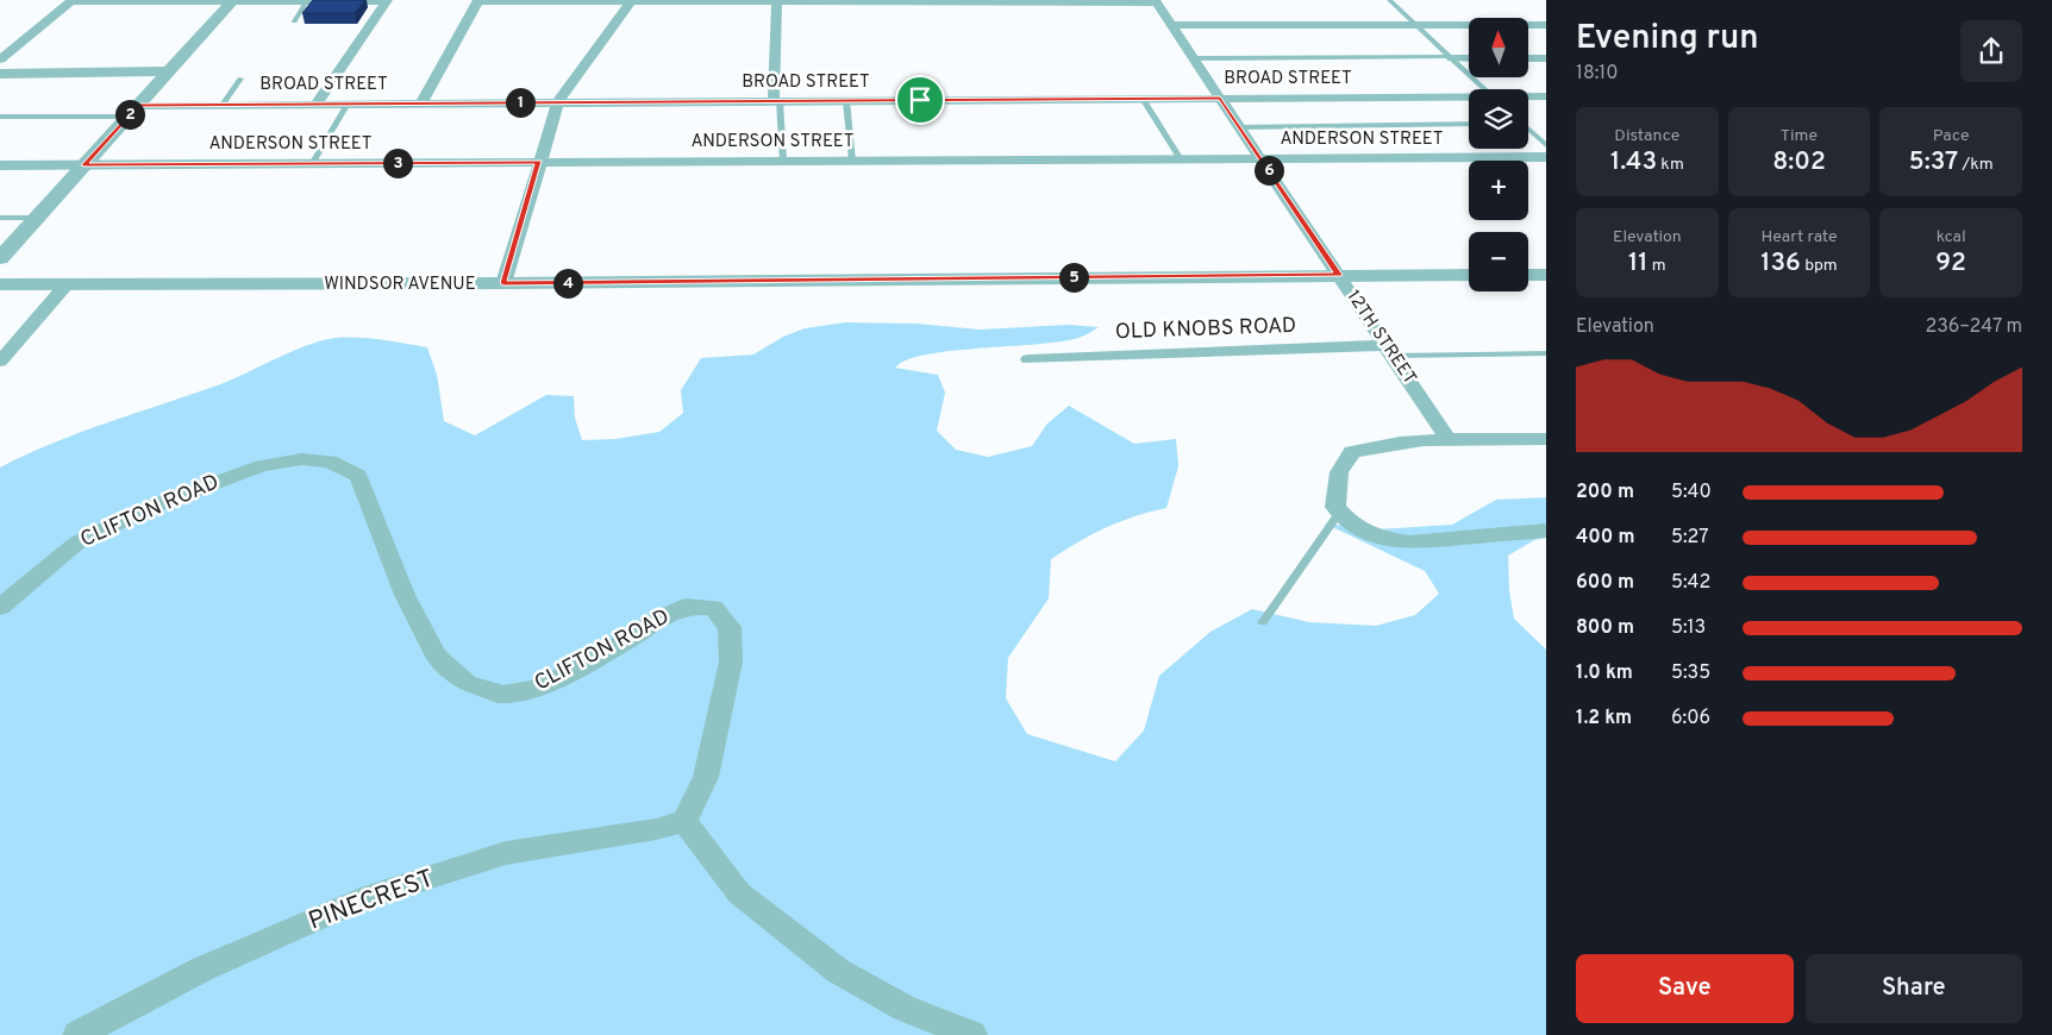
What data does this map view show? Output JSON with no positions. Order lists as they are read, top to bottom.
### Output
{
  "streets": {
    "street": [
      "BROAD STREET",
      "ANDERSON STREET",
      "WINDSOR AVENUE",
      "OLD KNOBS ROAD",
      "12TH STREET",
      "CLIFTON ROAD",
      "PINECREST"
    ]
  },
  "crossings": [
    ["BROAD STREET", "12TH STREET"],
    ["ANDERSON STREET", "12TH STREET"],
    ["WINDSOR AVENUE", "12TH STREET"],
    ["OLD KNOBS ROAD", "12TH STREET"],
    ["CLIFTON ROAD", "PINECREST"]
  ],
  "north": "top",
  "page": {
    "heading": ["Evening run", "18:10"],
    "map_buttons": ["+", "−"],
    "pins": [
      "1",
      "2",
      "3",
      "6",
      "5",
      "4"
    ],
    "stats": [
      ["Distance", "1.43 km"],
      ["Time", "8:02"],
      ["Pace", "5:37 /km"],
      ["Elevation", "11 m"],
      ["Heart rate", "136 bpm"],
      ["kcal", "92"]
    ],
    "chart": ["Elevation", "236–247 m"],
    "list": [
      {
        "name": "200 m",
        "note": "5:40"
      },
      {
        "name": "400 m",
        "note": "5:27"
      },
      {
        "name": "600 m",
        "note": "5:42"
      },
      {
        "name": "800 m",
        "note": "5:13"
      },
      {
        "name": "1.0 km",
        "note": "5:35"
      },
      {
        "name": "1.2 km",
        "note": "6:06"
      }
    ],
    "buttons": ["Save", "Share"]
  }
}
